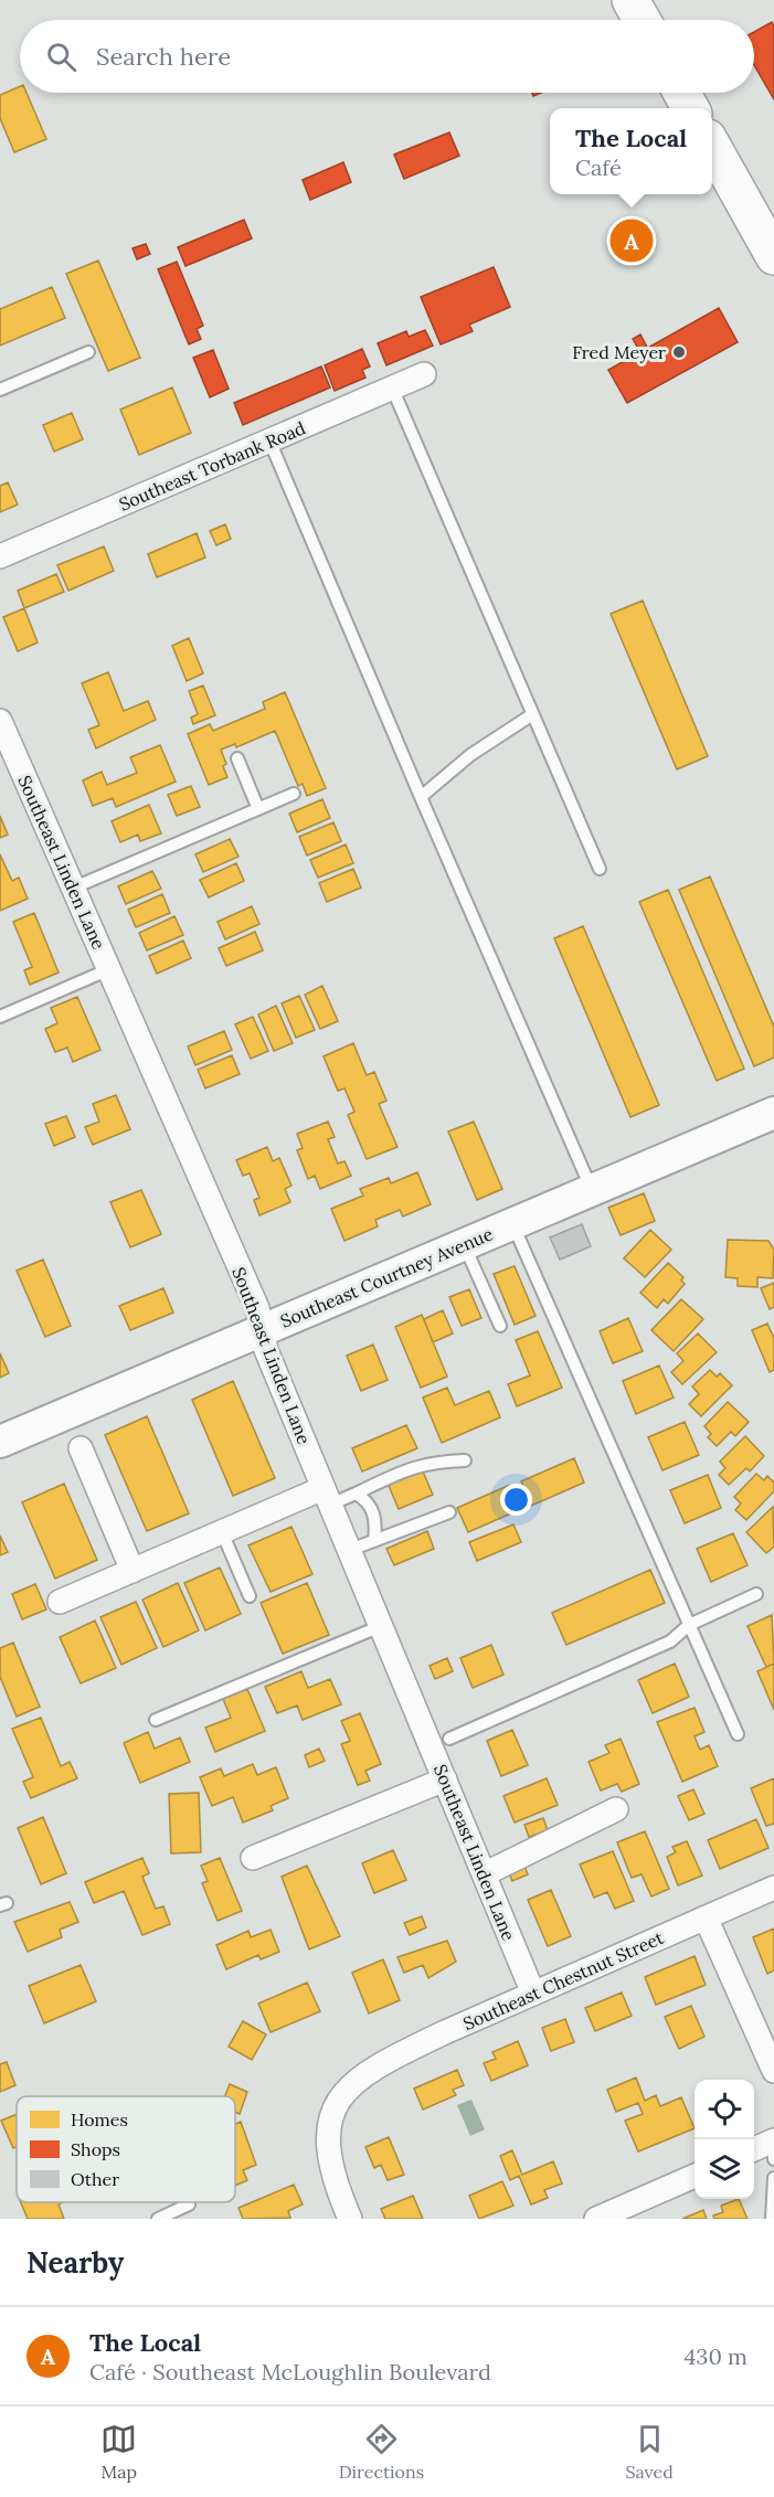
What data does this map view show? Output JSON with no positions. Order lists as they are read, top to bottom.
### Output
{
  "streets": {
    "street": [
      "Southeast Torbank Road",
      "Southeast Linden Lane",
      "Southeast Courtney Avenue",
      "Southeast Chestnut Street"
    ]
  },
  "crossings": [
    ["Southeast Linden Lane", "Southeast Courtney Avenue"],
    ["Southeast Linden Lane", "Southeast Chestnut Street"]
  ],
  "places": ["Fred Meyer"],
  "legend": ["Homes", "Shops", "Other"],
  "page": {
    "search": "Search here",
    "popup": ["The Local", "Café"],
    "pins": "A",
    "heading": "Nearby",
    "list": [
      {
        "mark": "A",
        "name": "The Local",
        "note": "Café · Southeast McLoughlin Boulevard",
        "value": "430 m"
      }
    ],
    "nav": ["Map", "Directions", "Saved"]
  }
}
